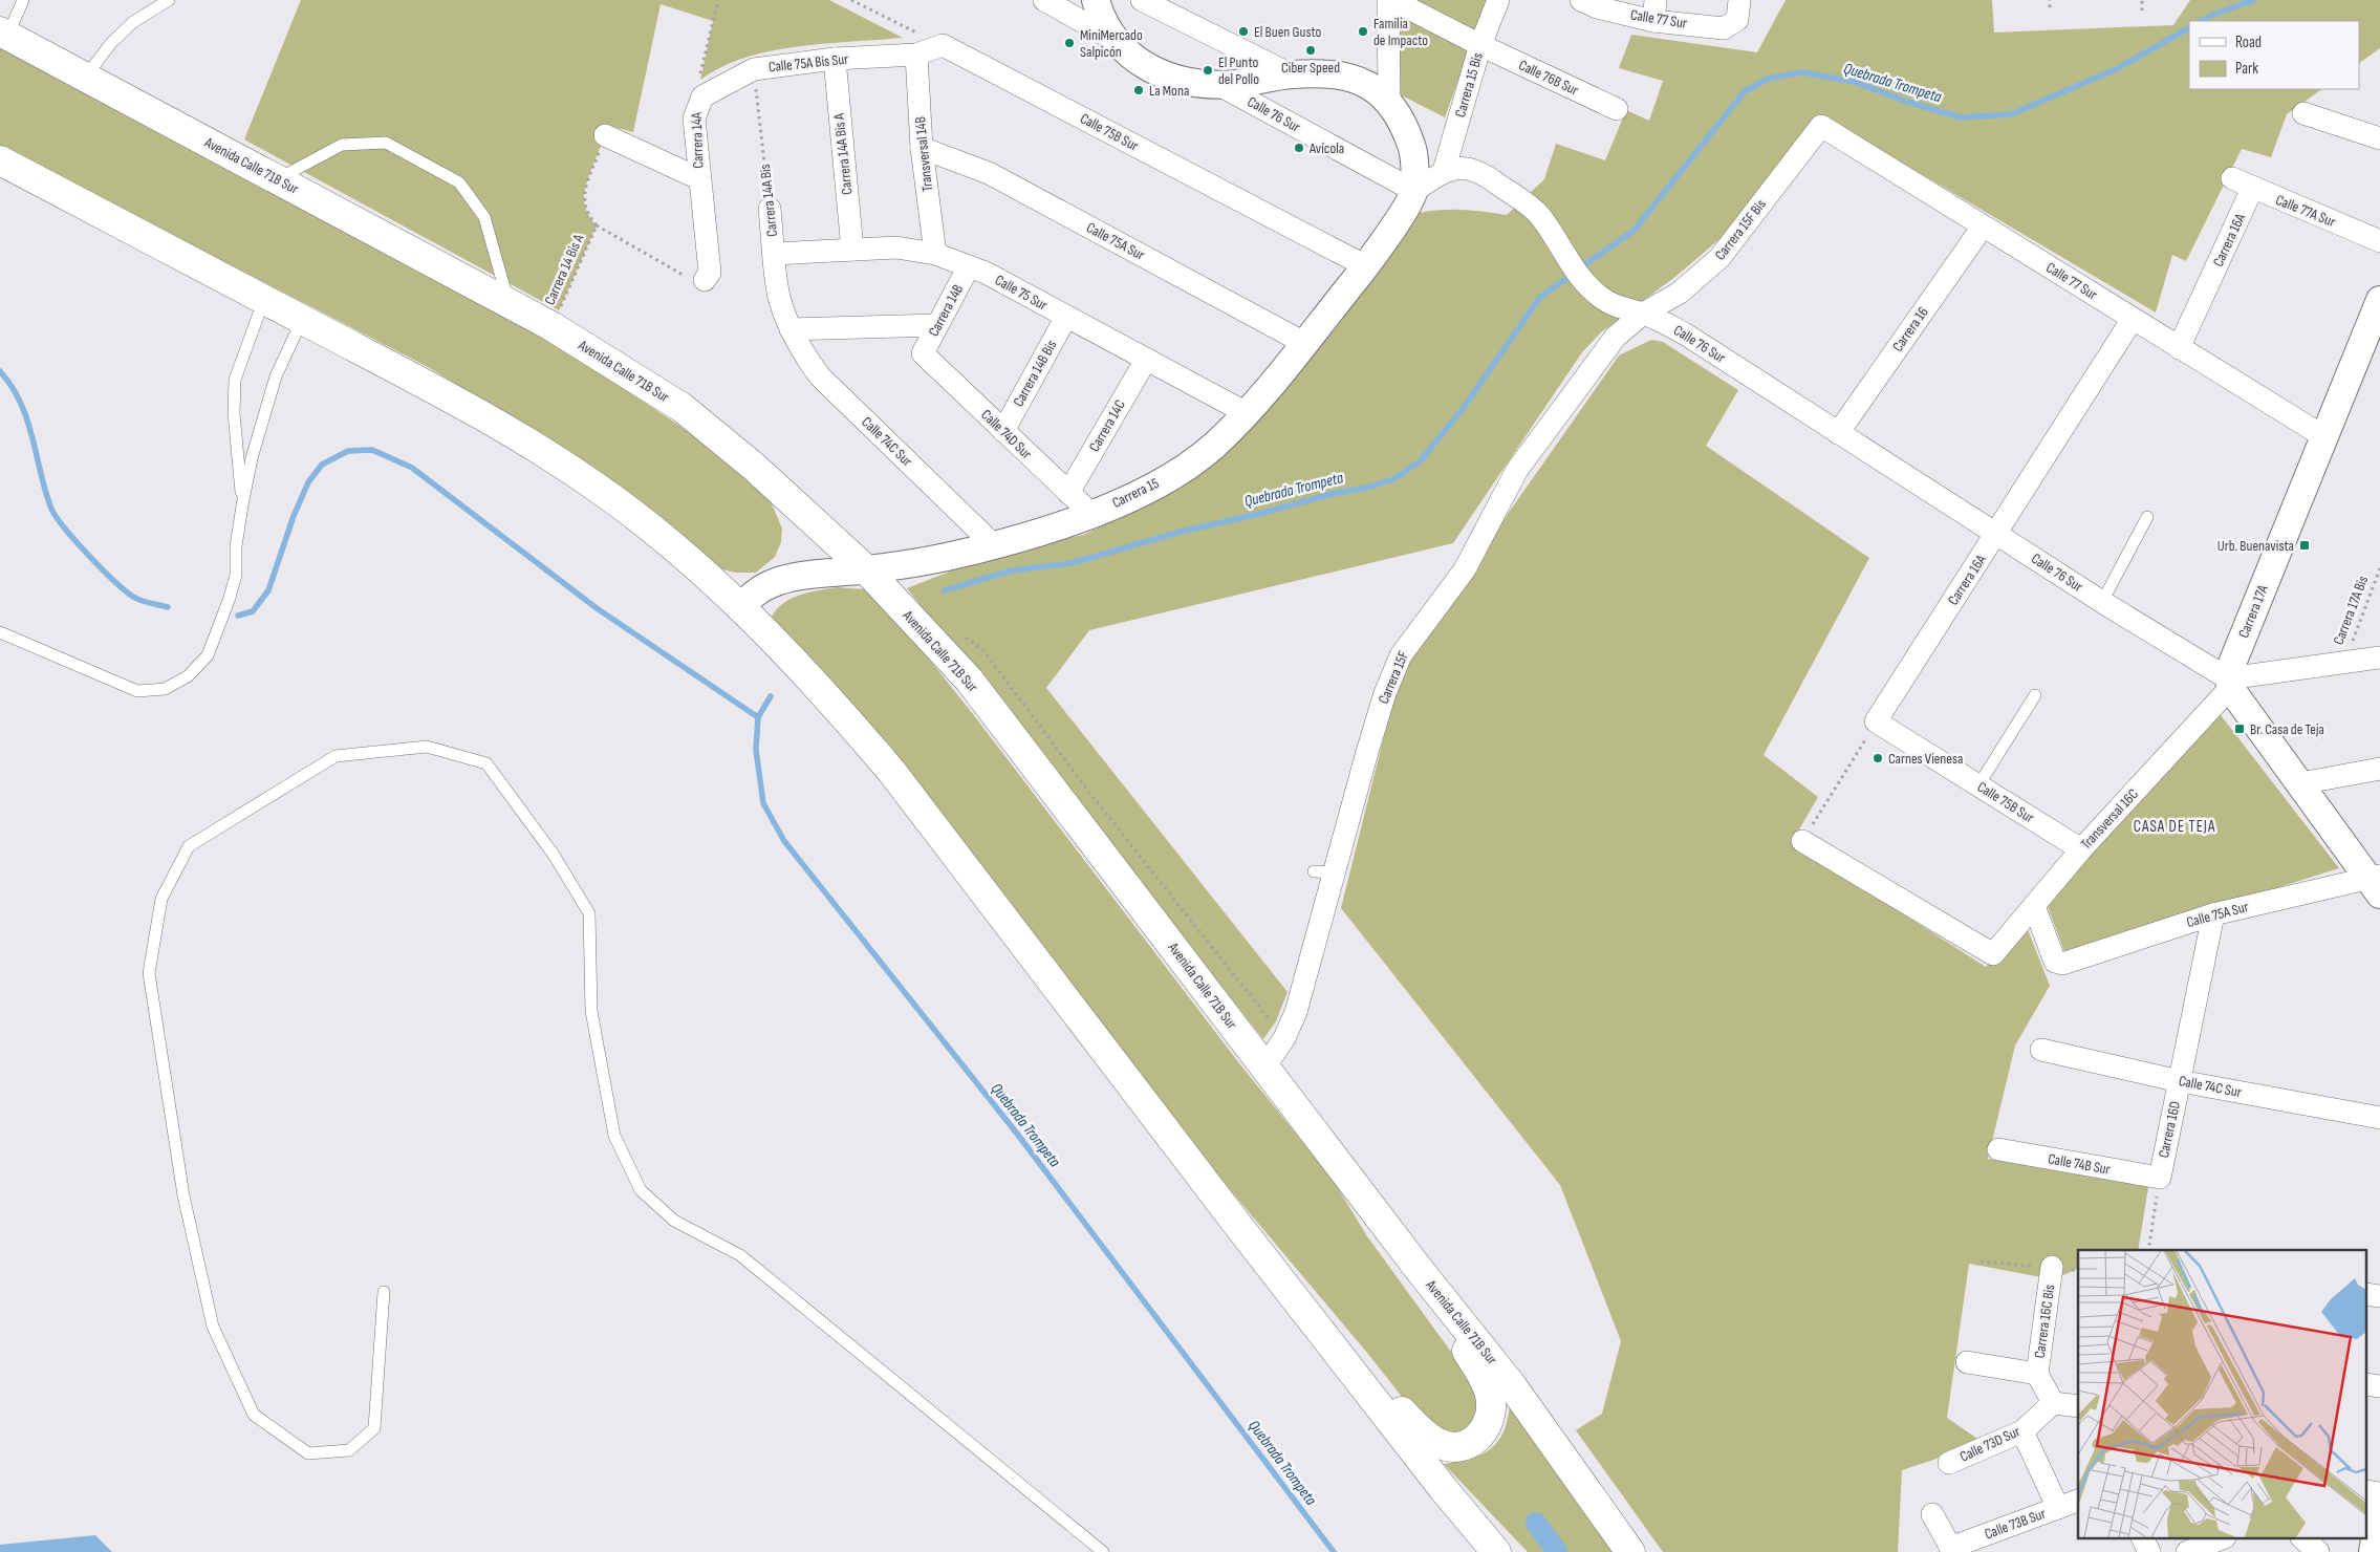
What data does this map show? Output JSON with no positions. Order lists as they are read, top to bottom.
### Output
{
  "streets": {
    "highway": ["Avenida Calle 71B Sur"],
    "street": [
      "Calle 77 Sur",
      "Calle 75A Bis Sur",
      "Calle 76B Sur",
      "Carrera 15 Bis",
      "Calle 76 Sur",
      "Calle 75B Sur",
      "Carrera 14A",
      "Carrera 14A Bis A",
      "Transversal 14B",
      "Carrera 14A Bis",
      "Calle 77A Sur",
      "Carrera 15F Bis",
      "Carrera 16A",
      "Calle 75A Sur",
      "Calle 75 Sur",
      "Carrera 14B",
      "Carrera 16",
      "Carrera 14B Bis",
      "Carrera 14C",
      "Calle 74D Sur",
      "Calle 74C Sur",
      "Carrera 15",
      "Carrera 17A",
      "Carrera 15F",
      "Transversal 16C",
      "Carrera 16D",
      "Calle 74B Sur",
      "Carrera 16C Bis",
      "Calle 73D Sur",
      "Calle 73B Sur"
    ],
    "path": ["Carrera 14 Bis A", "Carrera 17A Bis"]
  },
  "crossings": [
    ["Calle 77 Sur", "Carrera 15F Bis"],
    ["Calle 77 Sur", "Carrera 16A"],
    ["Calle 77 Sur", "Carrera 16"],
    ["Calle 77 Sur", "Carrera 17A"],
    ["Calle 75A Bis Sur", "Calle 75B Sur"],
    ["Calle 75A Bis Sur", "Carrera 14A"],
    ["Calle 75A Bis Sur", "Carrera 14A Bis A"],
    ["Calle 75A Bis Sur", "Transversal 14B"],
    ["Calle 75A Bis Sur", "Carrera 14A Bis"],
    ["Calle 76B Sur", "Carrera 15 Bis"],
    ["Carrera 15 Bis", "Calle 76 Sur"],
    ["Calle 76 Sur", "Carrera 15F Bis"],
    ["Calle 76 Sur", "Carrera 16A"],
    ["Calle 76 Sur", "Carrera 16"],
    ["Calle 76 Sur", "Carrera 15"],
    ["Calle 76 Sur", "Carrera 17A"],
    ["Calle 76 Sur", "Carrera 15F"],
    ["Calle 76 Sur", "Transversal 16C"],
    ["Calle 75B Sur", "Carrera 16A"],
    ["Calle 75B Sur", "Carrera 15"],
    ["Calle 75B Sur", "Transversal 16C"],
    ["Carrera 14A Bis A", "Calle 75 Sur"],
    ["Transversal 14B", "Calle 75A Sur"],
    ["Transversal 14B", "Calle 75 Sur"],
    ["Avenida Calle 71B Sur", "Carrera 14 Bis A"],
    ["Avenida Calle 71B Sur", "Carrera 15"],
    ["Avenida Calle 71B Sur", "Carrera 15F"],
    ["Carrera 14A Bis", "Calle 75 Sur"],
    ["Carrera 14A Bis", "Calle 74C Sur"],
    ["Calle 77A Sur", "Carrera 16A"],
    ["Carrera 15F Bis", "Carrera 15F"],
    ["Calle 75A Sur", "Carrera 15"],
    ["Calle 75A Sur", "Transversal 16C"],
    ["Calle 75A Sur", "Carrera 16D"],
    ["Calle 75 Sur", "Carrera 14B"],
    ["Calle 75 Sur", "Carrera 14B Bis"],
    ["Calle 75 Sur", "Carrera 14C"],
    ["Calle 75 Sur", "Carrera 15"],
    ["Carrera 14B", "Calle 74D Sur"],
    ["Carrera 14B Bis", "Calle 74D Sur"],
    ["Carrera 14C", "Calle 74D Sur"],
    ["Calle 74D Sur", "Carrera 15"],
    ["Calle 74C Sur", "Carrera 15"],
    ["Calle 74C Sur", "Carrera 16D"],
    ["Carrera 17A", "Transversal 16C"],
    ["Carrera 16D", "Calle 74B Sur"],
    ["Carrera 16C Bis", "Calle 73D Sur"]
  ],
  "districts": ["CASA DE TEJA"],
  "water": ["Quebrada Trompeta"],
  "places": {
    "other": [
      "El Buen Gusto",
      "Familia de Impacto",
      "MiniMercado Salpicón",
      "Ciber Speed",
      "El Punto del Pollo",
      "La Mona",
      "Avícola",
      "Carnes Vienesa"
    ],
    "transit": ["Urb. Buenavista", "Br. Casa de Teja"]
  },
  "legend": ["Road", "Park"]
}
